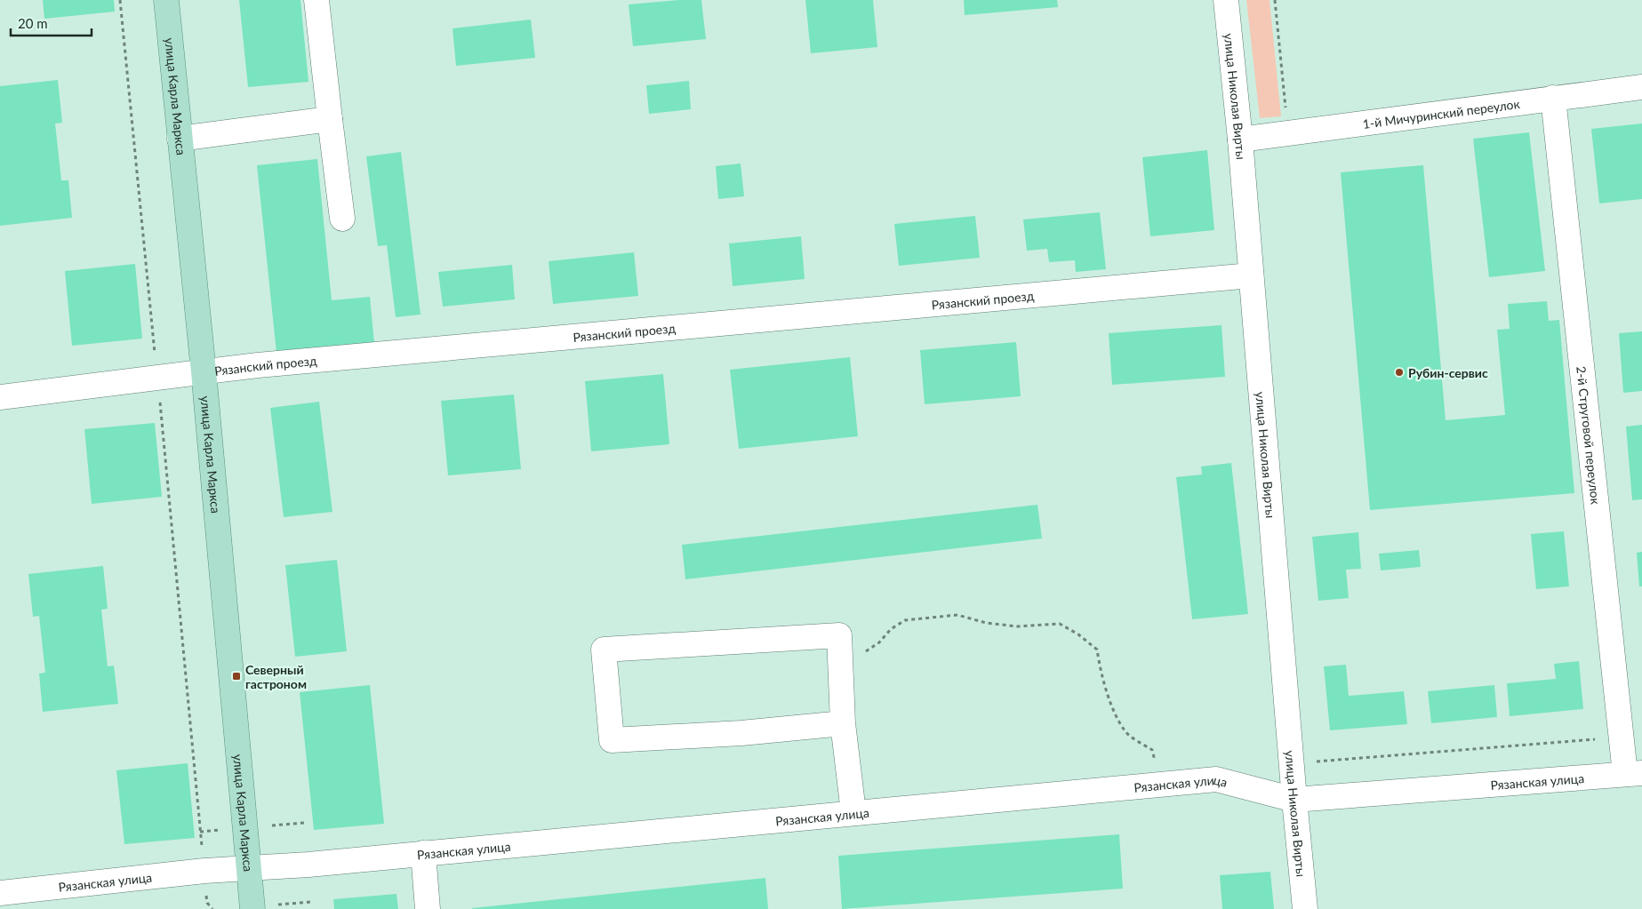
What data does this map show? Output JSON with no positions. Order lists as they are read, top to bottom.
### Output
{
  "streets": {
    "main road": ["улица Карла Маркса"],
    "street": [
      "улица Николая Вирты",
      "1-й Мичуринский переулок",
      "Рязанский проезд",
      "2-й Струговой переулок",
      "Рязанская улица"
    ]
  },
  "crossings": [
    ["улица Карла Маркса", "Рязанский проезд"],
    ["улица Карла Маркса", "Рязанская улица"],
    ["улица Николая Вирты", "1-й Мичуринский переулок"],
    ["улица Николая Вирты", "Рязанский проезд"],
    ["улица Николая Вирты", "Рязанская улица"],
    ["1-й Мичуринский переулок", "2-й Струговой переулок"],
    ["2-й Струговой переулок", "Рязанская улица"]
  ],
  "places": {
    "other": ["Рубин-сервис"],
    "transit": ["Северный гастроном"]
  },
  "scale_bar": "20 m"
}
